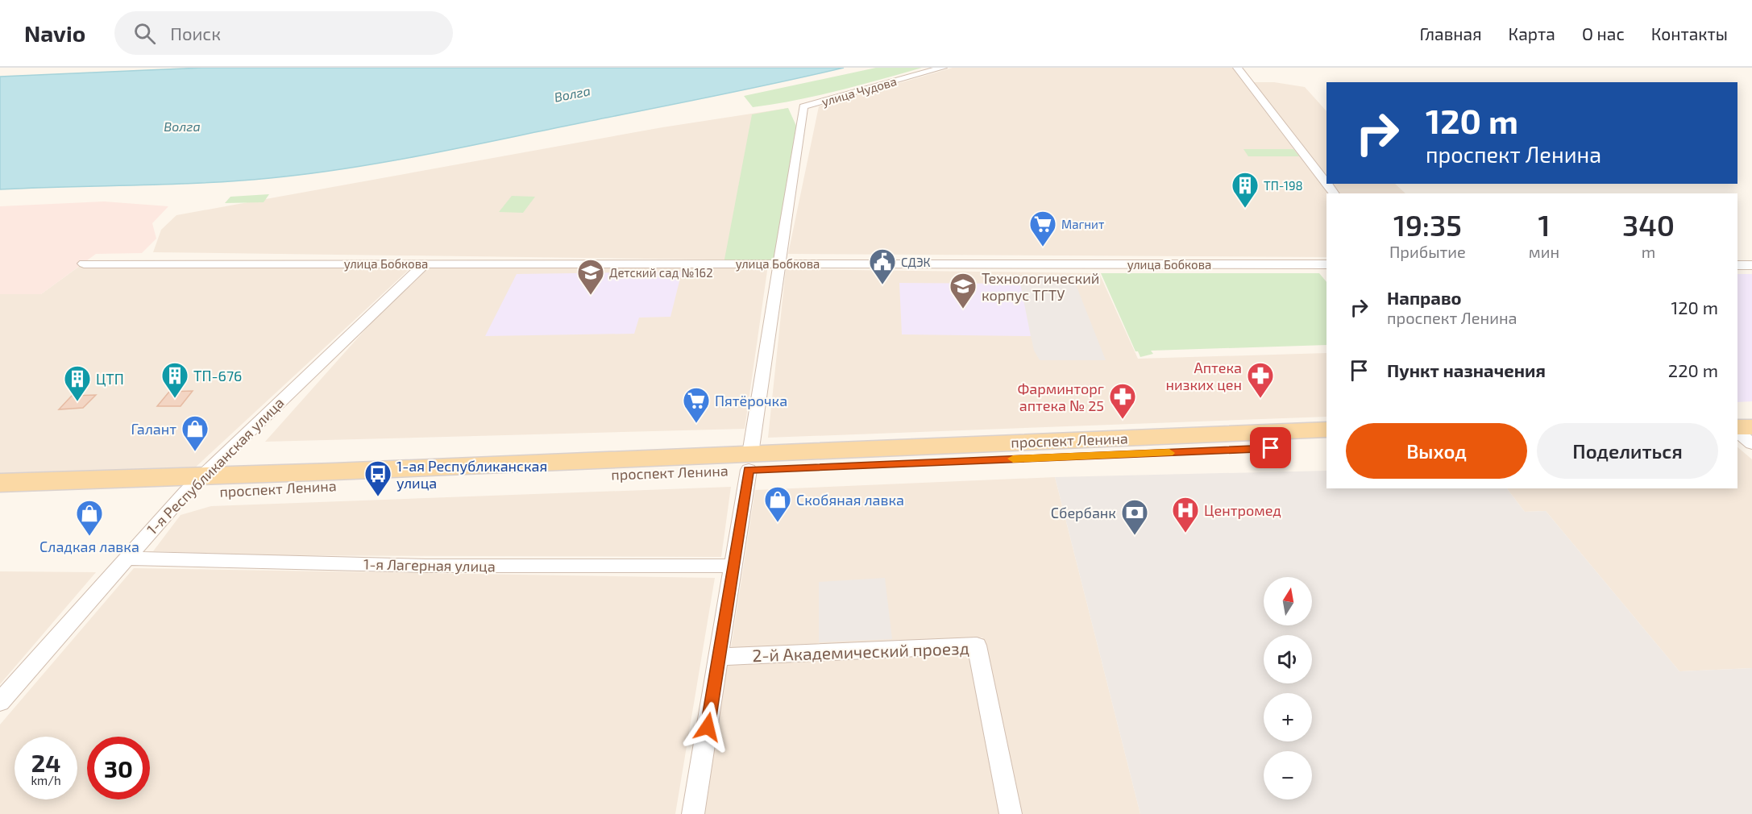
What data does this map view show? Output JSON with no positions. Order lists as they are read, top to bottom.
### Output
{
  "streets": {
    "main road": ["проспект Ленина"],
    "street": [
      "улица Чудова",
      "улица Бобкова",
      "1-я Республиканская улица",
      "1-я Лагерная улица",
      "2-й Академический проезд"
    ]
  },
  "crossings": [
    ["улица Чудова", "улица Бобкова"],
    ["улица Бобкова", "1-я Республиканская улица"],
    ["проспект Ленина", "1-я Республиканская улица"],
    ["1-я Республиканская улица", "1-я Лагерная улица"]
  ],
  "water": ["Волга"],
  "places": {
    "building": ["ТП-198", "ТП-676", "ЦТП"],
    "supermarket": ["Магнит", "Пятёрочка"],
    "public building": ["СДЭК"],
    "school or university": ["Детский сад №162", "Технологический корпус ТГТУ"],
    "pharmacy": ["Аптека низких цен", "Фарминторг аптека № 25"],
    "shop": ["Галант", "Скобяная лавка", "Сладкая лавка"],
    "bus stop": ["1-ая Республиканская улица"],
    "hospital": ["Центромед"],
    "bank": ["Сбербанк"]
  },
  "north": "top",
  "page": {
    "header": "Navio",
    "search": "Поиск",
    "nav": [
      "Главная",
      "Карта",
      "О нас",
      "Контакты"
    ],
    "turn": ["120 m", "проспект Ленина"],
    "eta": [
      "19:35",
      "Прибытие",
      "1",
      "мин",
      "340",
      "m"
    ],
    "list": [
      {
        "name": "Направо",
        "note": "проспект Ленина",
        "value": "120 m"
      },
      {
        "name": "Пункт назначения",
        "value": "220 m"
      }
    ],
    "buttons": ["Выход", "Поделиться"],
    "map_buttons": ["+", "−"],
    "speed": "24 km/h",
    "limit": "30"
  }
}
